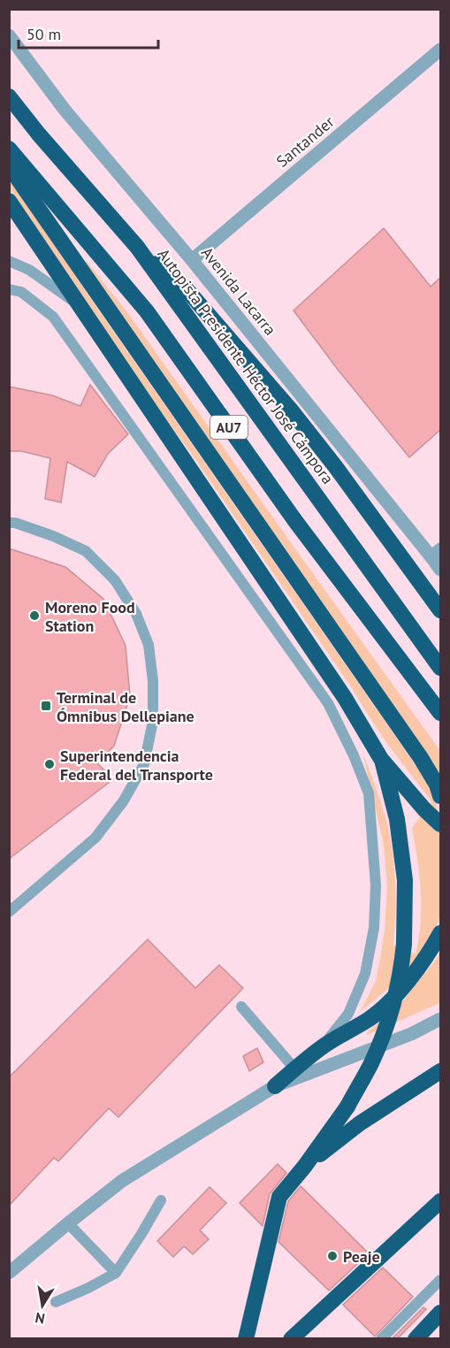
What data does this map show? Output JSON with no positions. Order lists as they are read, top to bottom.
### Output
{
  "streets": {
    "highway": ["Autopista Presidente Héctor José Cámpora", "AU7"],
    "street": ["Santander", "Avenida Lacarra"]
  },
  "crossings": [
    ["Santander", "Avenida Lacarra"]
  ],
  "places": {
    "other": ["Moreno Food Station", "Superintendencia Federal del Transporte", "Peaje"],
    "transit": ["Terminal de Ómnibus Dellepiane"]
  },
  "scale_bar": "50 m",
  "north": "bottom"
}
